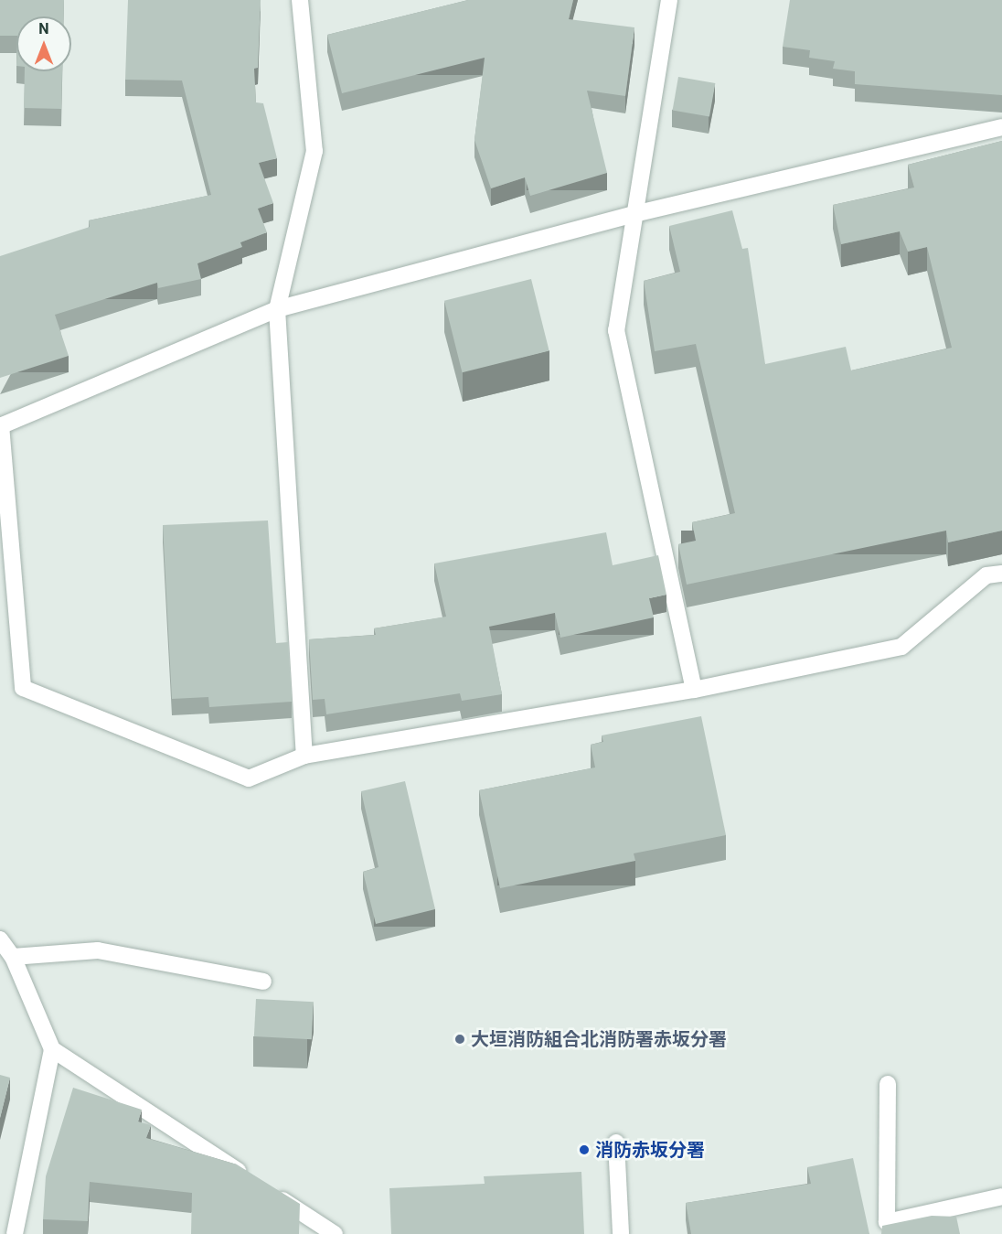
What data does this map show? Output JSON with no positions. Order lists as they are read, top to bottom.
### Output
{
  "places": ["大垣消防組合北消防署赤坂分署", "消防赤坂分署"],
  "north": "top"
}
